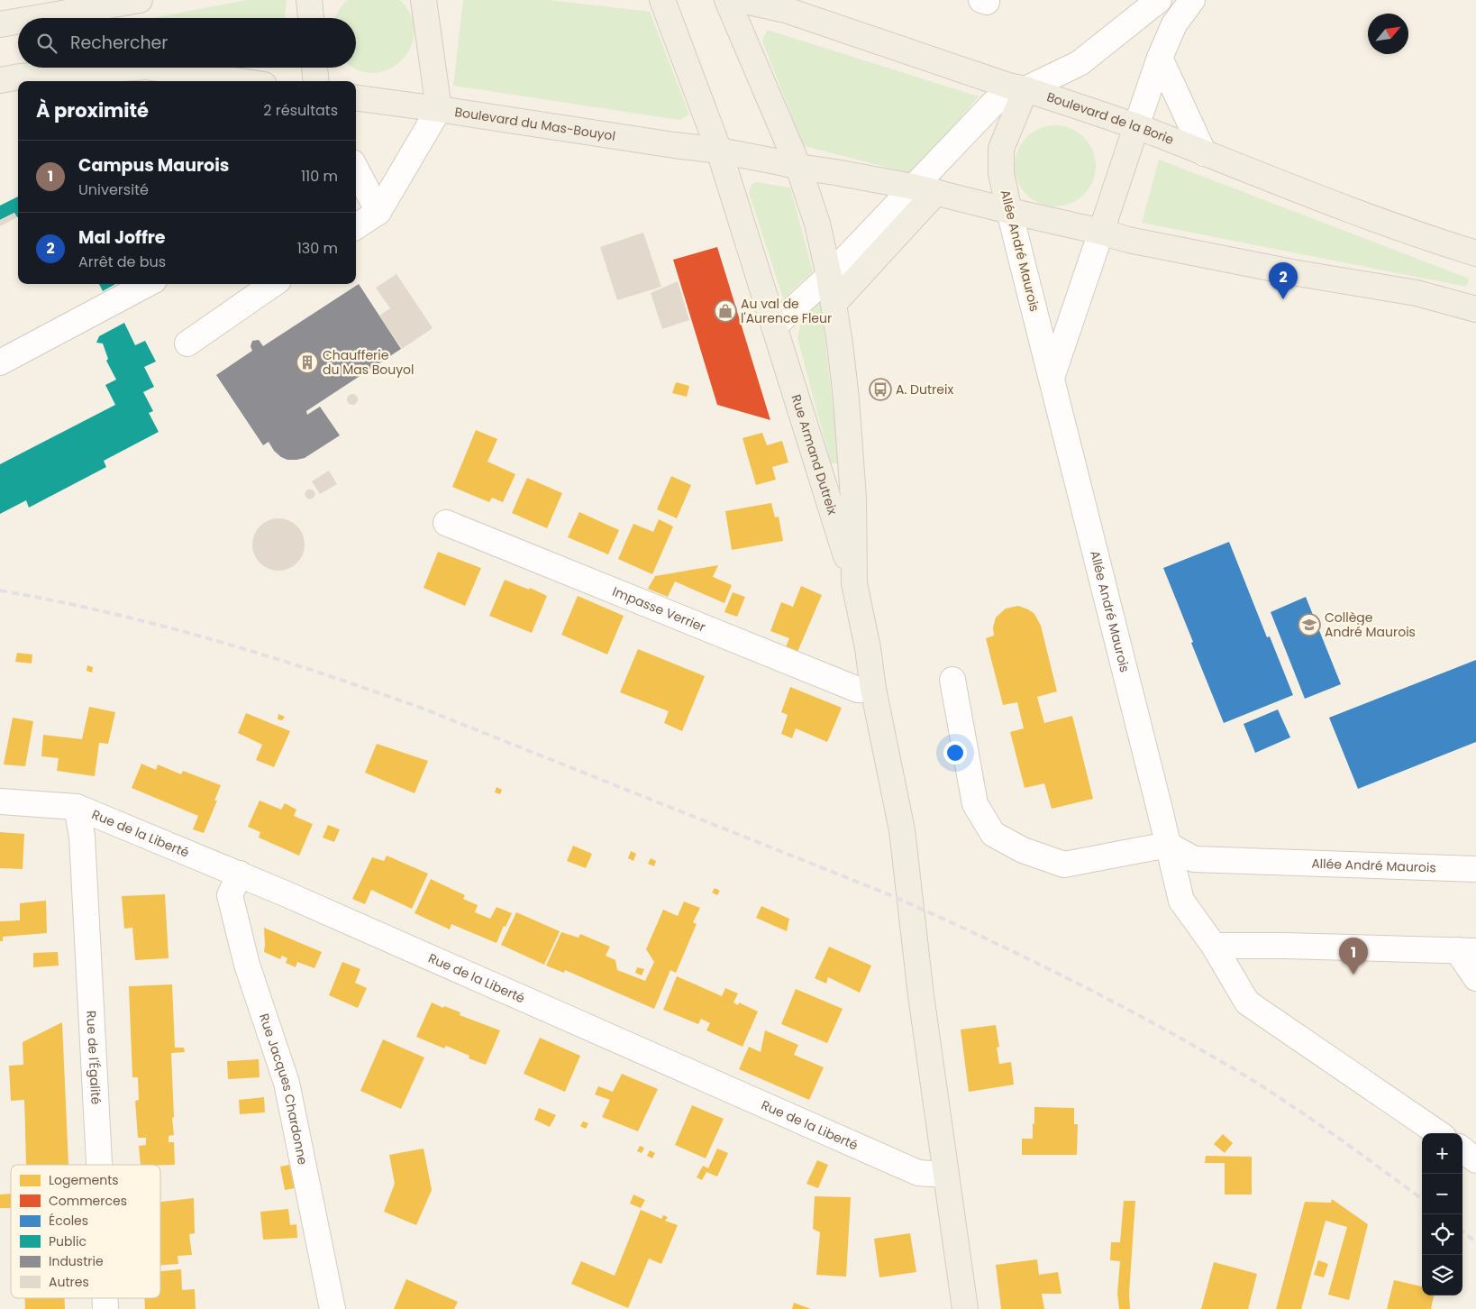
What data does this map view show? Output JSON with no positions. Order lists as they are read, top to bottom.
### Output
{
  "streets": {
    "main road": [
      "Boulevard de la Borie",
      "Boulevard du Mas-Bouyol",
      "Allée André Maurois",
      "Rue Armand Dutreix"
    ],
    "street": [
      "Impasse Verrier",
      "Rue de la Liberté",
      "Rue de l'Égalité",
      "Rue Jacques Chardonne"
    ]
  },
  "crossings": [
    ["Boulevard de la Borie", "Allée André Maurois"],
    ["Boulevard du Mas-Bouyol", "Rue Armand Dutreix"],
    ["Rue de la Liberté", "Rue de l'Égalité"],
    ["Rue de la Liberté", "Rue Jacques Chardonne"]
  ],
  "places": {
    "shop": ["Au val de l'Aurence Fleur"],
    "building": ["Chaufferie du Mas Bouyol"],
    "bus stop": ["A. Dutreix"],
    "school or university": ["Collège André Maurois"]
  },
  "legend": [
    "Logements",
    "Commerces",
    "Écoles",
    "Public",
    "Industrie",
    "Autres"
  ],
  "north": "top right",
  "page": {
    "search": "Rechercher",
    "heading": ["À proximité", "2 résultats"],
    "list": [
      {
        "mark": "1",
        "name": "Campus Maurois",
        "note": "Université",
        "value": "110 m"
      },
      {
        "mark": "2",
        "name": "Mal Joffre",
        "note": "Arrêt de bus",
        "value": "130 m"
      }
    ],
    "pins": ["2", "1"],
    "map_buttons": ["+", "−"]
  }
}
